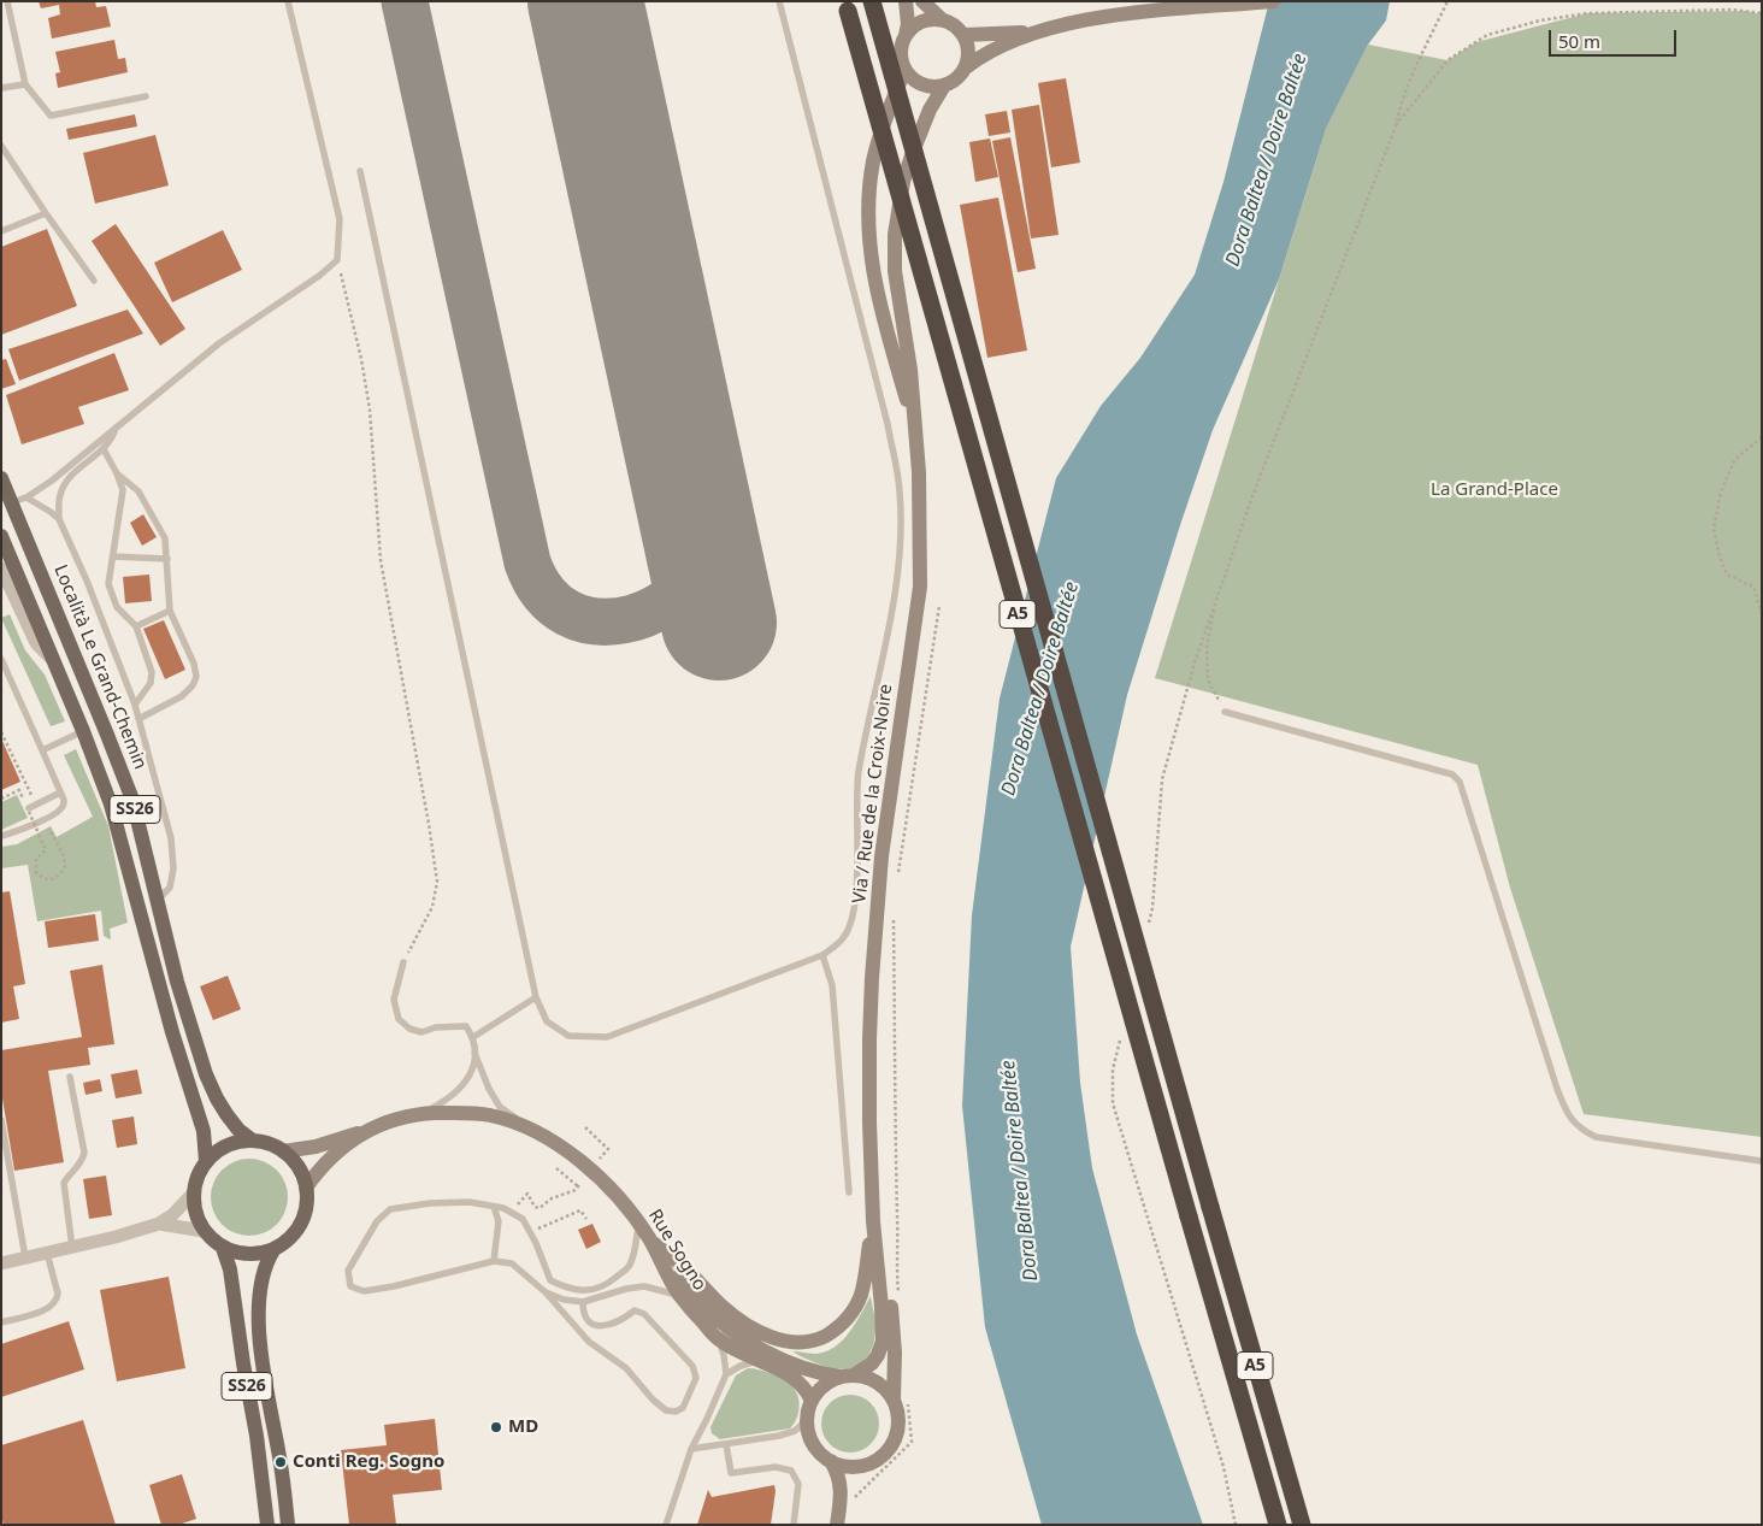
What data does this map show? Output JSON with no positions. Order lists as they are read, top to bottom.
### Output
{
  "streets": {
    "highway": ["A5"],
    "main road": ["Località Le Grand-Chemin", "SS26"],
    "street": ["Via / Rue de la Croix-Noire", "Rue Sogno"]
  },
  "crossings": [
    ["Località Le Grand-Chemin", "SS26"],
    ["Località Le Grand-Chemin", "Rue Sogno"],
    ["Via / Rue de la Croix-Noire", "Rue Sogno"],
    ["SS26", "Rue Sogno"]
  ],
  "water": ["Dora Baltea / Doire Baltée"],
  "parks": ["La Grand-Place"],
  "places": ["MD", "Conti Reg. Sogno"],
  "scale_bar": "50 m"
}
